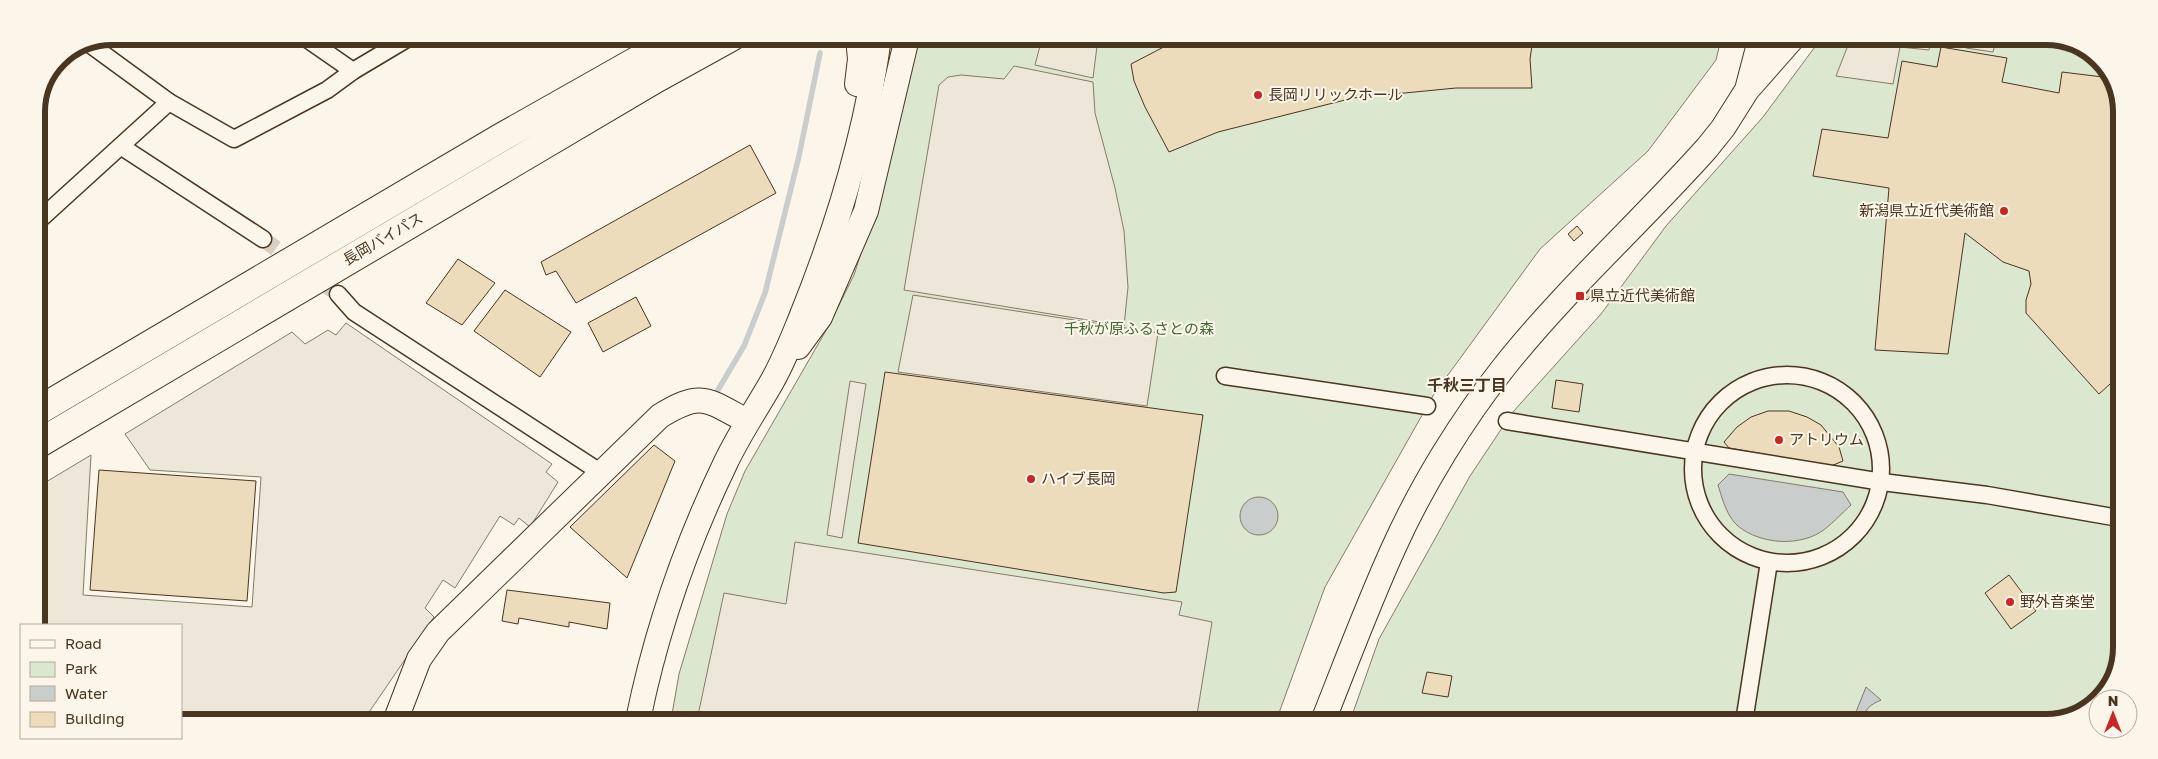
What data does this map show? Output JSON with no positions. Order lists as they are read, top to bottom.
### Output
{
  "streets": {
    "highway": ["長岡バイパス"]
  },
  "districts": ["千秋三丁目"],
  "parks": ["千秋が原ふるさとの森"],
  "places": {
    "other": [
      "長岡リリックホール",
      "新潟県立近代美術館",
      "アトリウム",
      "ハイブ長岡",
      "野外音楽堂"
    ],
    "transit": ["県立近代美術館"]
  },
  "legend": [
    "Road",
    "Park",
    "Water",
    "Building"
  ],
  "north": "top"
}
